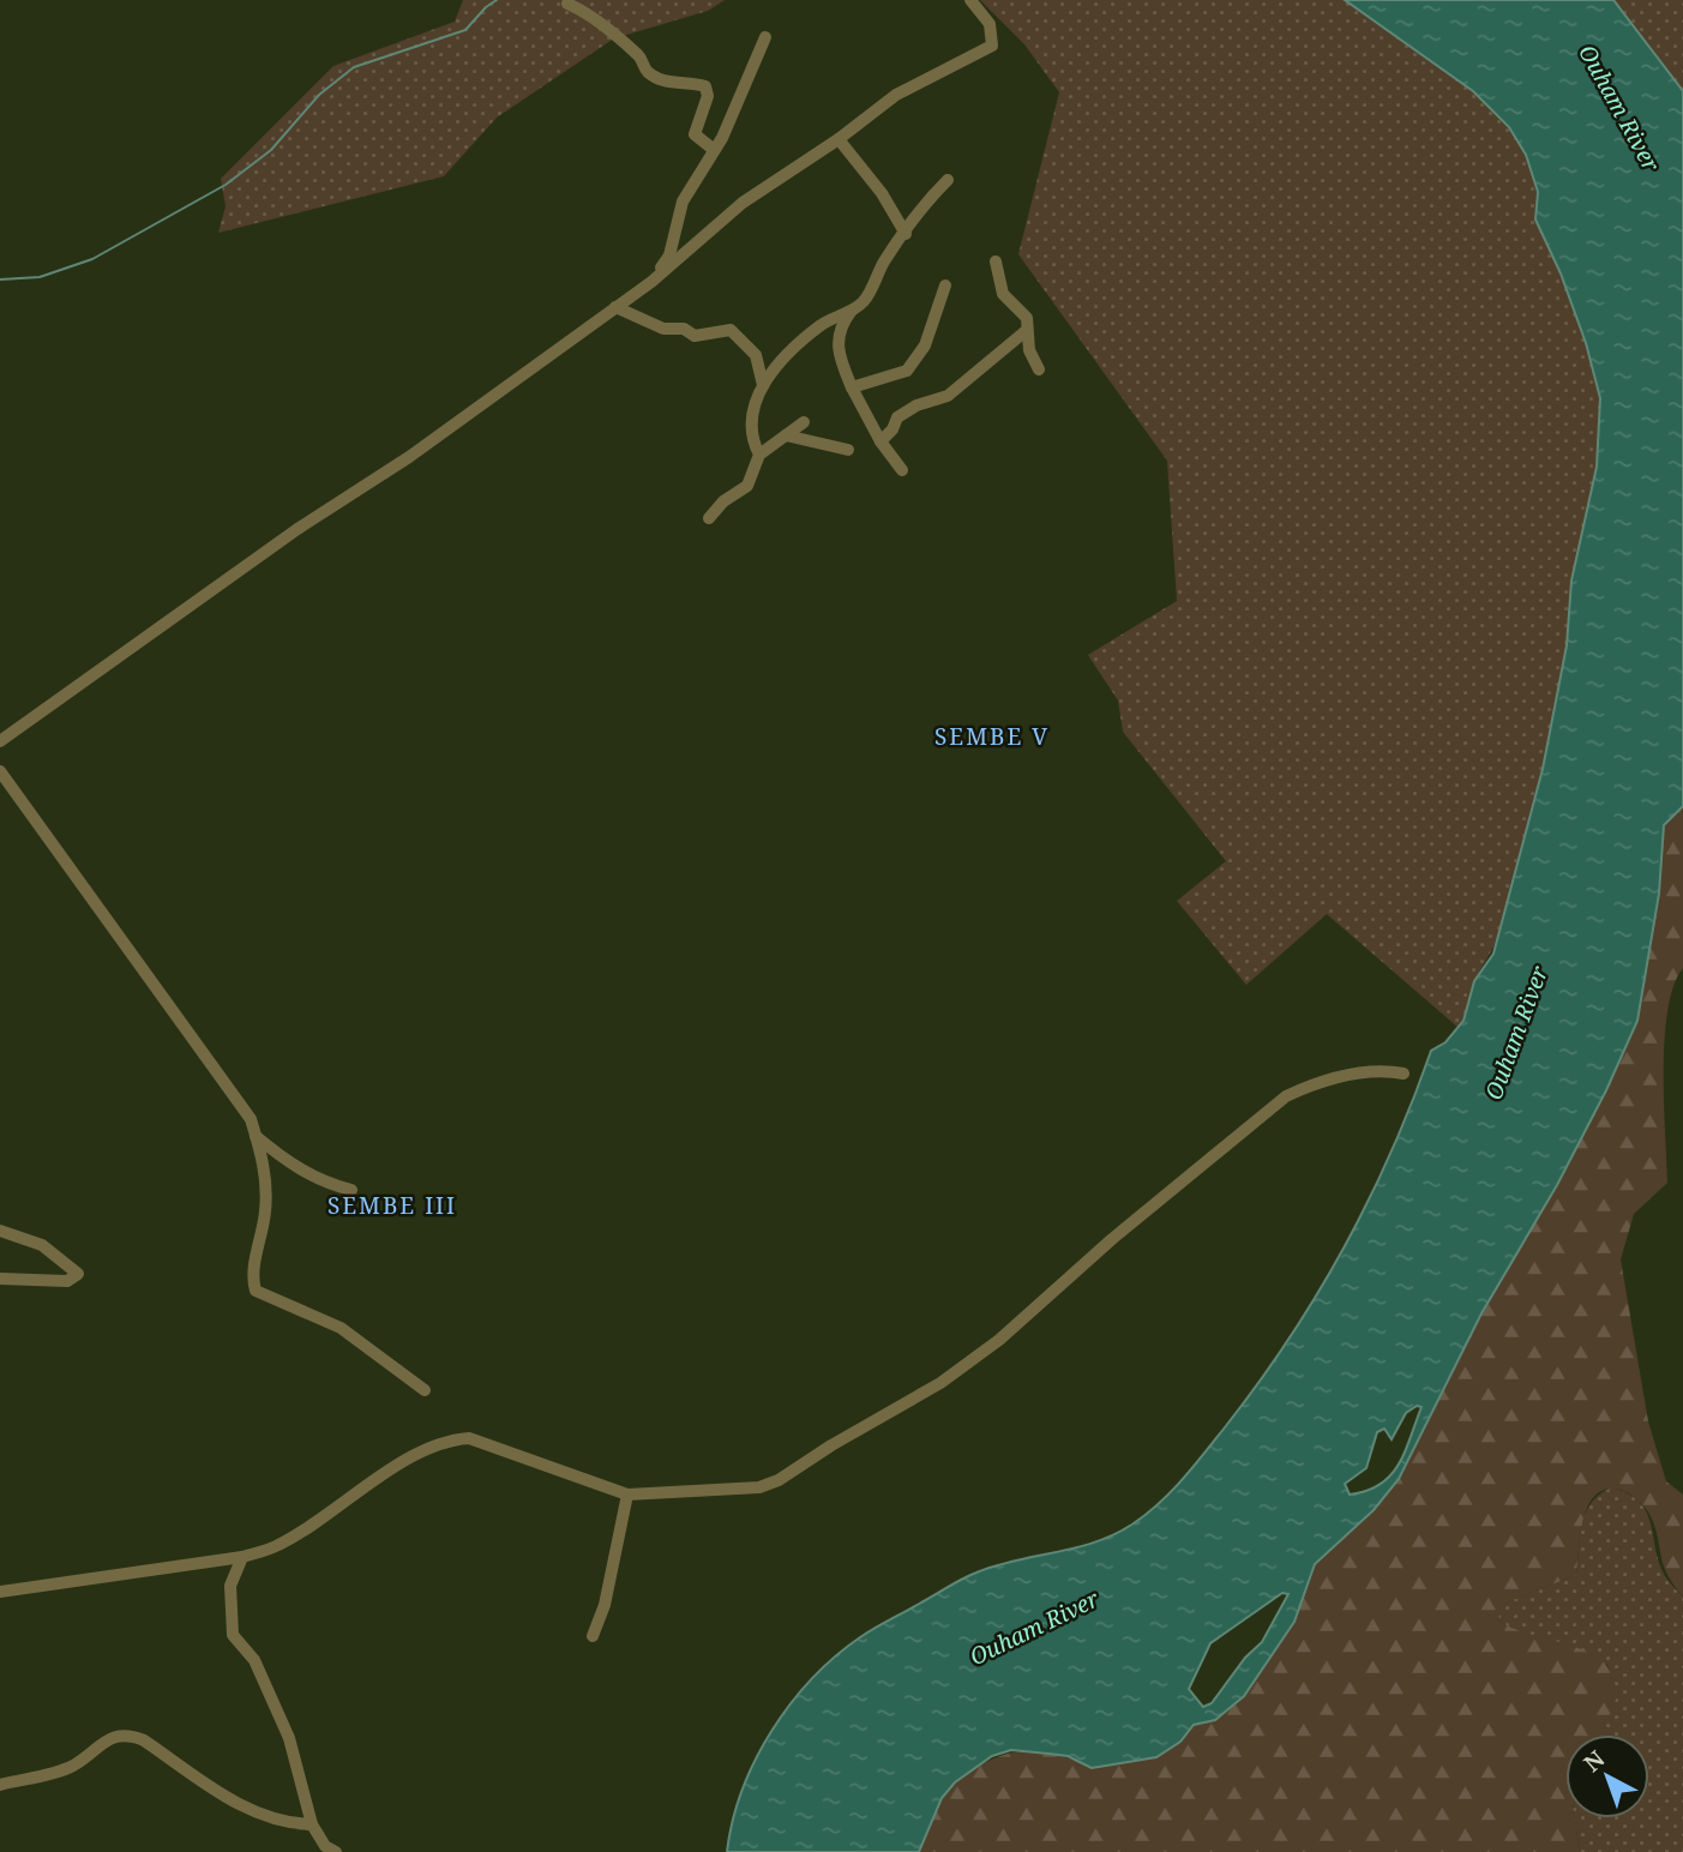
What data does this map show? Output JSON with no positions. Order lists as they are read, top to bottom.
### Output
{
  "districts": ["SEMBE V", "SEMBE III"],
  "water": ["Ouham River"],
  "north": "top left"
}
